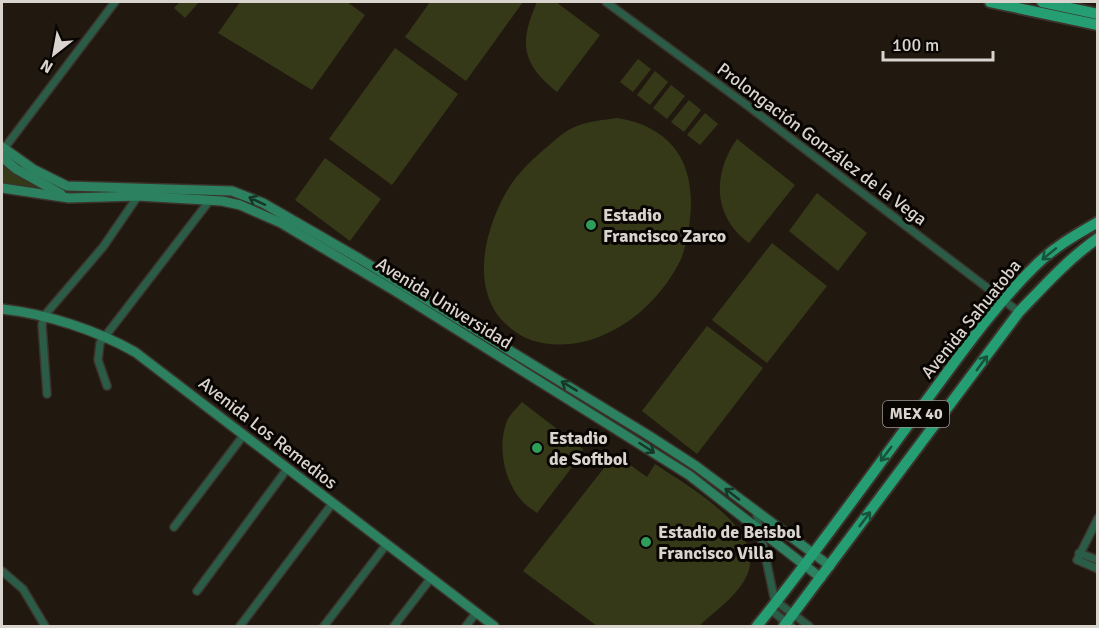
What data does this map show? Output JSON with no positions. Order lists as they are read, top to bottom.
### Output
{
  "streets": {
    "main road": ["Avenida Sahuatoba", "MEX 40"],
    "street": ["Prolongación González de la Vega", "Avenida Universidad", "Avenida Los Remedios"]
  },
  "crossings": [
    ["Prolongación González de la Vega", "Avenida Sahuatoba"],
    ["Avenida Universidad", "Avenida Sahuatoba"]
  ],
  "places": ["Estadio Francisco Zarco", "Estadio de Softbol", "Estadio de Beisbol Francisco Villa"],
  "scale_bar": "100 m",
  "north": "bottom left"
}
